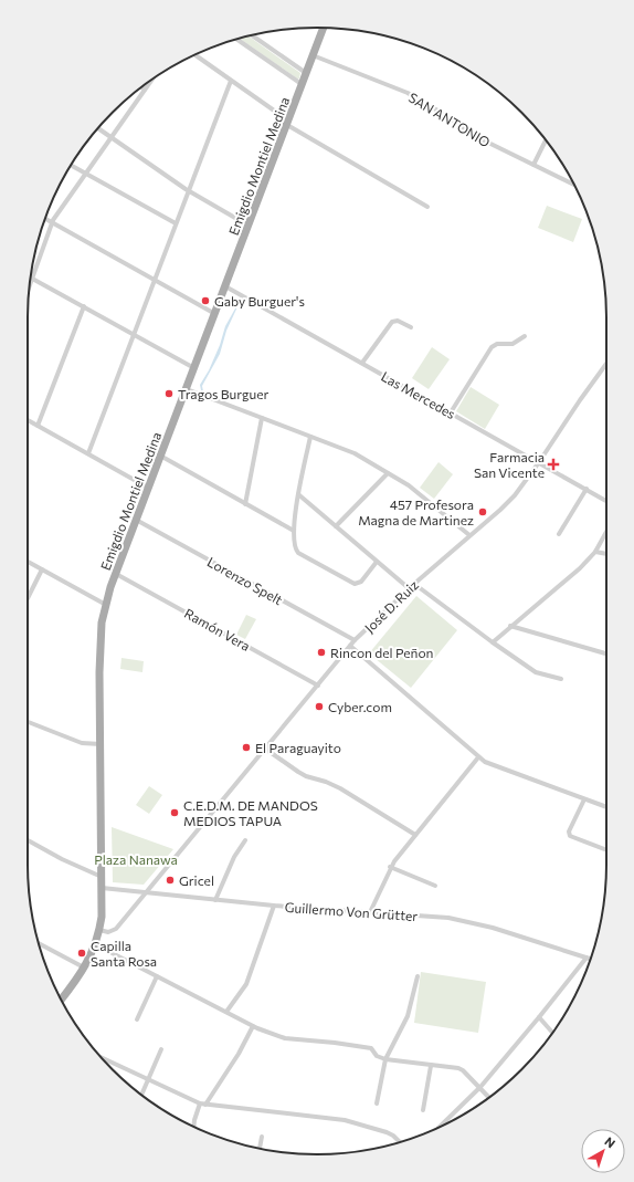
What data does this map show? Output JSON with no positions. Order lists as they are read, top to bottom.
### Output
{
  "streets": {
    "main road": ["Emigdio Montiel Medina"],
    "street": [
      "SAN ANTONIO",
      "Las Mercedes",
      "Lorenzo Spelt",
      "José D. Ruiz",
      "Ramón Vera",
      "Guillermo Von Grütter"
    ]
  },
  "crossings": [
    ["SAN ANTONIO", "Emigdio Montiel Medina"],
    ["Emigdio Montiel Medina", "Las Mercedes"],
    ["Emigdio Montiel Medina", "Lorenzo Spelt"],
    ["Emigdio Montiel Medina", "José D. Ruiz"],
    ["Emigdio Montiel Medina", "Ramón Vera"],
    ["Emigdio Montiel Medina", "Guillermo Von Grütter"],
    ["Las Mercedes", "José D. Ruiz"],
    ["Lorenzo Spelt", "José D. Ruiz"],
    ["José D. Ruiz", "Ramón Vera"],
    ["José D. Ruiz", "Guillermo Von Grütter"]
  ],
  "parks": ["Plaza Nanawa"],
  "places": {
    "other": [
      "Gaby Burguer's",
      "Tragos Burguer",
      "457 Profesora Magna de Martinez",
      "Rincon del Peñon",
      "Cyber.com",
      "El Paraguayito",
      "C.E.D.M. DE MANDOS MEDIOS TAPUA",
      "Gricel",
      "Capilla Santa Rosa"
    ],
    "health": ["Farmacia San Vicente"]
  },
  "north": "top right"
}
